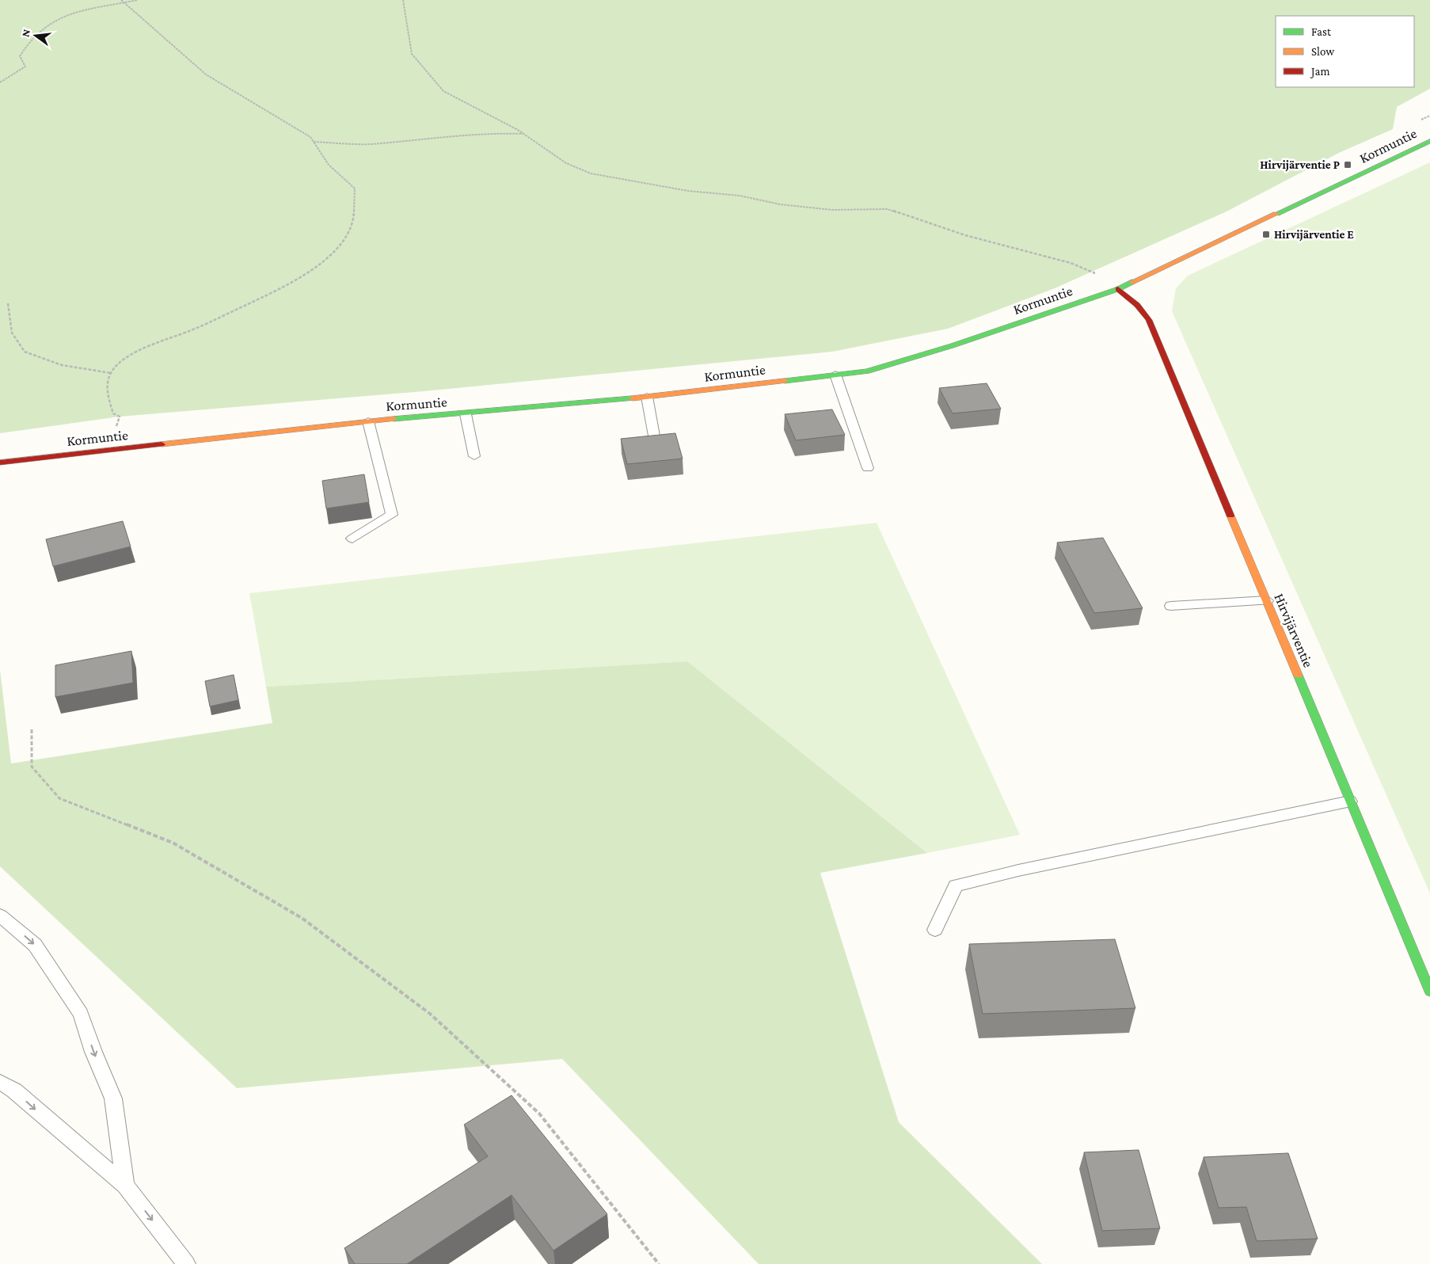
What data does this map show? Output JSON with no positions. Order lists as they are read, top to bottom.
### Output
{
  "streets": {
    "street": ["Kormuntie", "Hirvijärventie"]
  },
  "crossings": [
    ["Kormuntie", "Hirvijärventie"]
  ],
  "places": {
    "transit": ["Hirvijärventie P", "Hirvijärventie E"]
  },
  "legend": ["Fast", "Slow", "Jam"],
  "north": "left"
}
